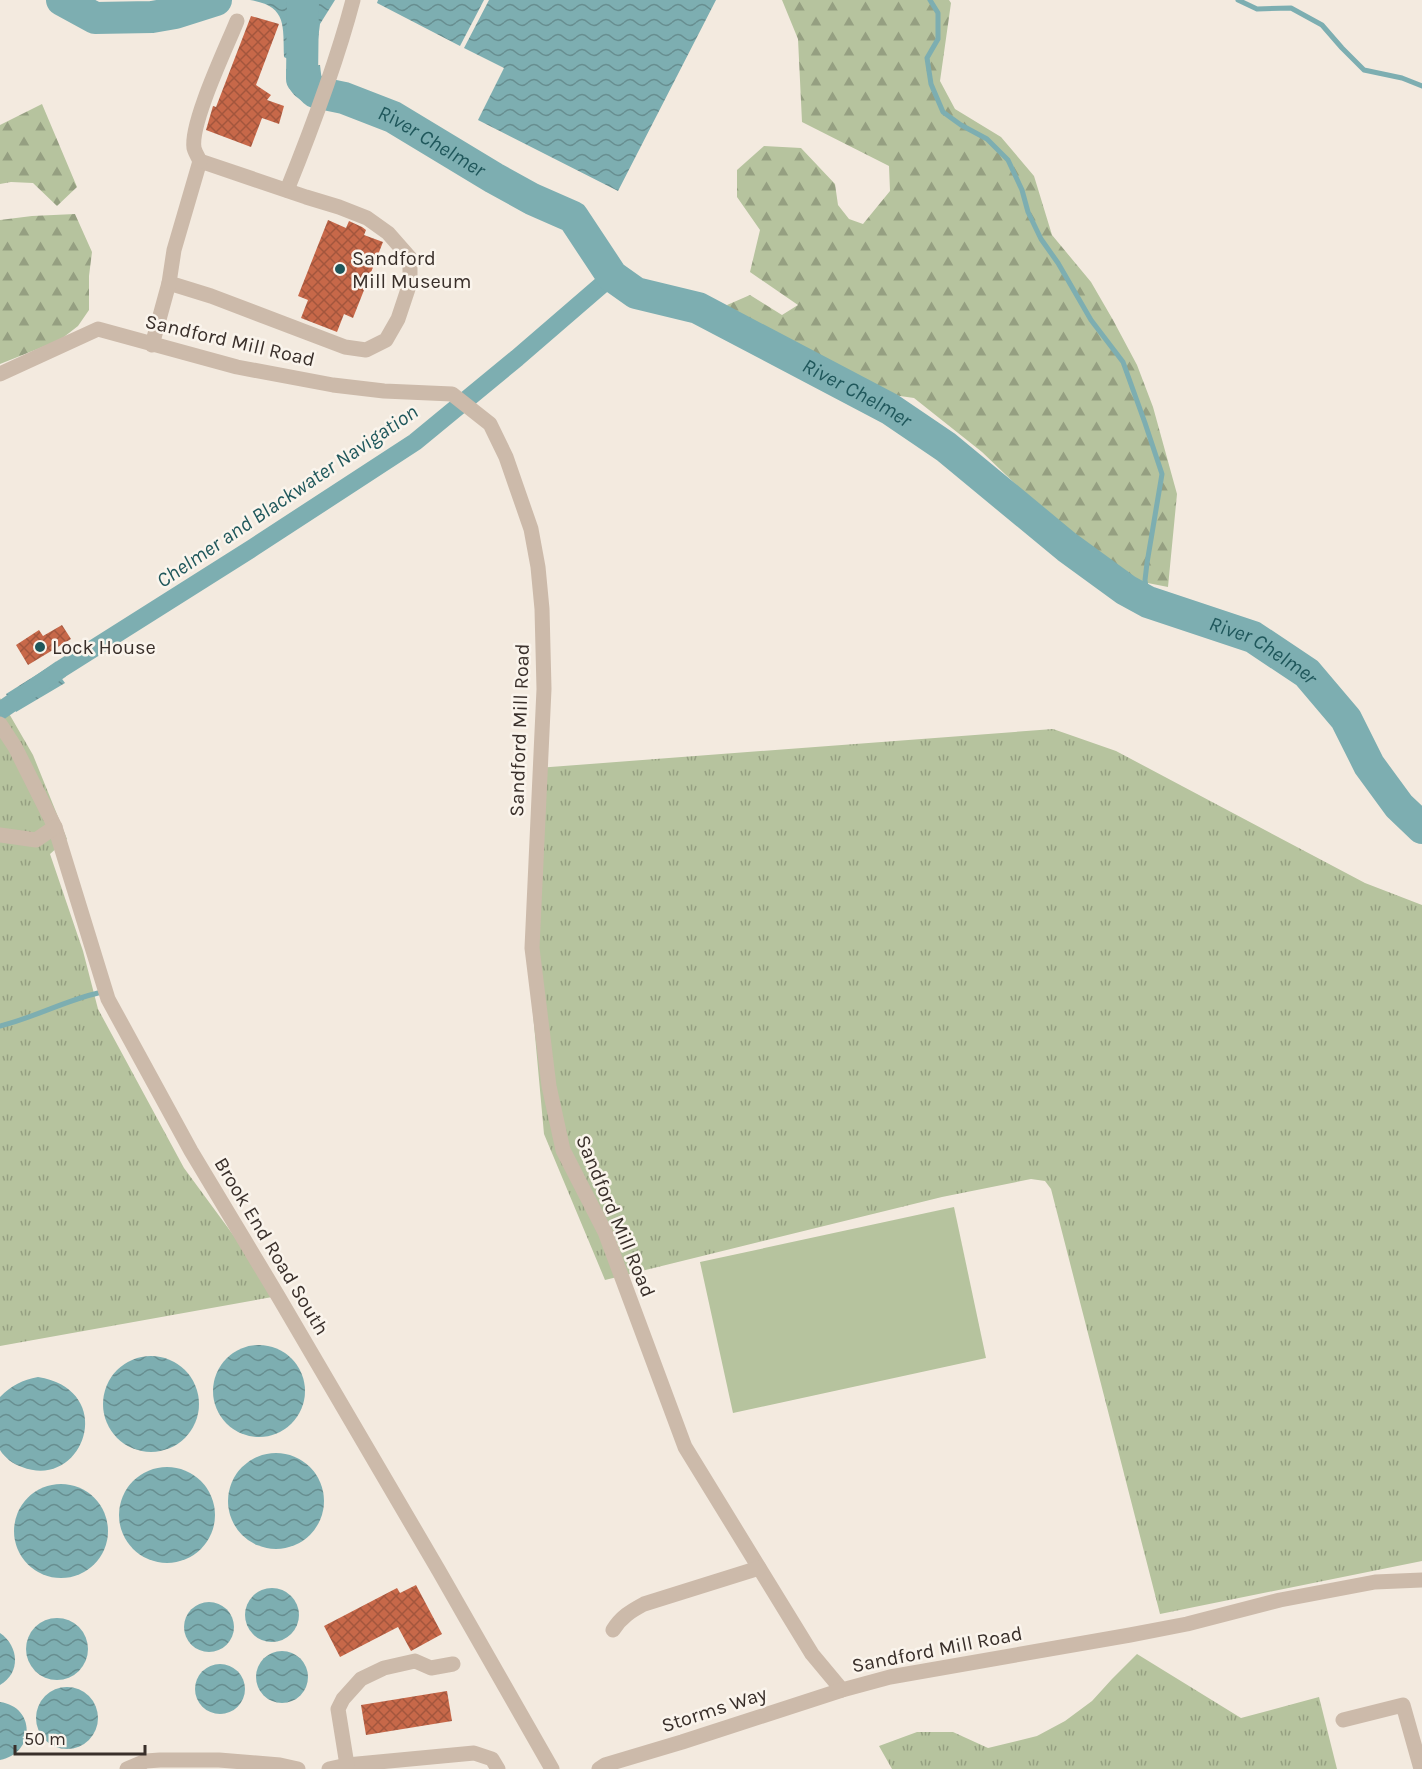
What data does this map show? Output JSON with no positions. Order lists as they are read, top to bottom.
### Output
{
  "streets": {
    "street": ["Sandford Mill Road", "Brook End Road South", "Storms Way"]
  },
  "crossings": [
    ["Sandford Mill Road", "Storms Way"]
  ],
  "water": ["River Chelmer", "Chelmer and Blackwater Navigation"],
  "places": ["Sandford Mill Museum", "Lock House"],
  "scale_bar": "50 m"
}
